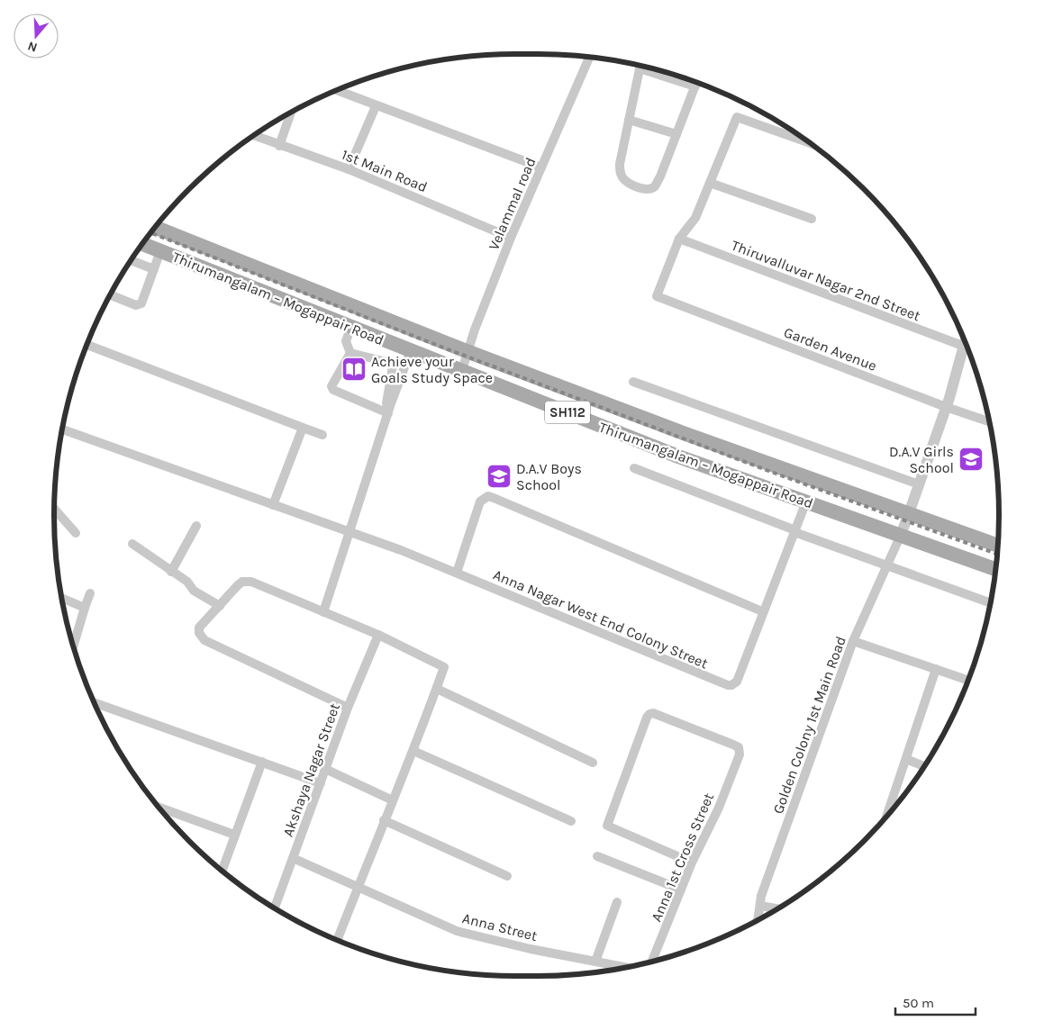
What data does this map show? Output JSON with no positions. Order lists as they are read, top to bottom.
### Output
{
  "streets": {
    "main road": ["Thirumangalam – Mogappair Road", "SH112"],
    "street": [
      "1st Main Road",
      "Velammal road",
      "Thiruvalluvar Nagar 2nd Street",
      "Garden Avenue",
      "Anna Nagar West End Colony Street",
      "Golden Colony 1st Main Road",
      "Akshaya Nagar Street",
      "Anna 1st Cross Street",
      "Anna Street"
    ]
  },
  "crossings": [
    ["1st Main Road", "Velammal road"],
    ["Velammal road", "Thirumangalam – Mogappair Road"],
    ["Thiruvalluvar Nagar 2nd Street", "Garden Avenue"],
    ["Thirumangalam – Mogappair Road", "Anna Nagar West End Colony Street"],
    ["Thirumangalam – Mogappair Road", "Golden Colony 1st Main Road"],
    ["Akshaya Nagar Street", "Anna Street"]
  ],
  "places": {
    "library": ["Achieve your Goals Study Space"],
    "school or university": ["D.A.V Girls School", "D.A.V Boys School"]
  },
  "scale_bar": "50 m",
  "north": "bottom"
}
